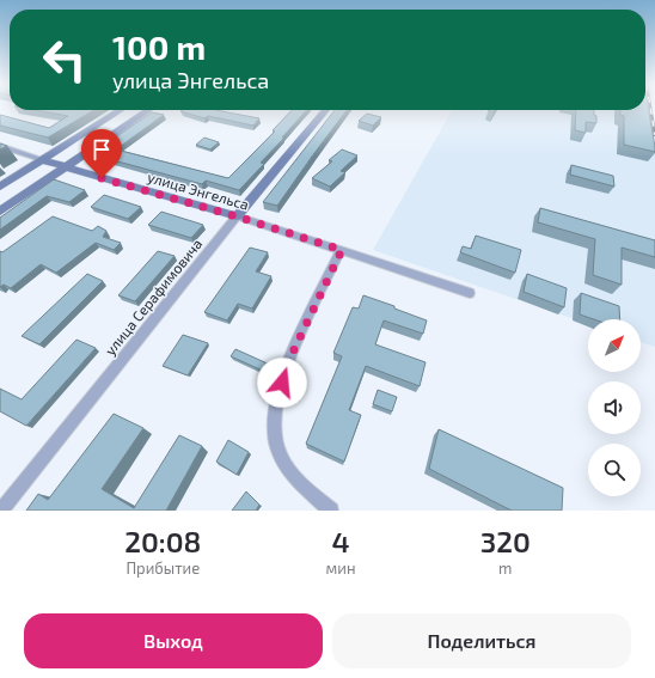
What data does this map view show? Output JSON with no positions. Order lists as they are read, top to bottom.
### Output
{
  "streets": {
    "street": ["улица Энгельса", "улица Серафимовича"]
  },
  "crossings": [
    ["улица Энгельса", "улица Серафимовича"]
  ],
  "north": "top right",
  "page": {
    "turn": ["100 m", "улица Энгельса"],
    "eta": [
      "20:08",
      "Прибытие",
      "4",
      "мин",
      "320",
      "m"
    ],
    "buttons": ["Выход", "Поделиться"]
  }
}
